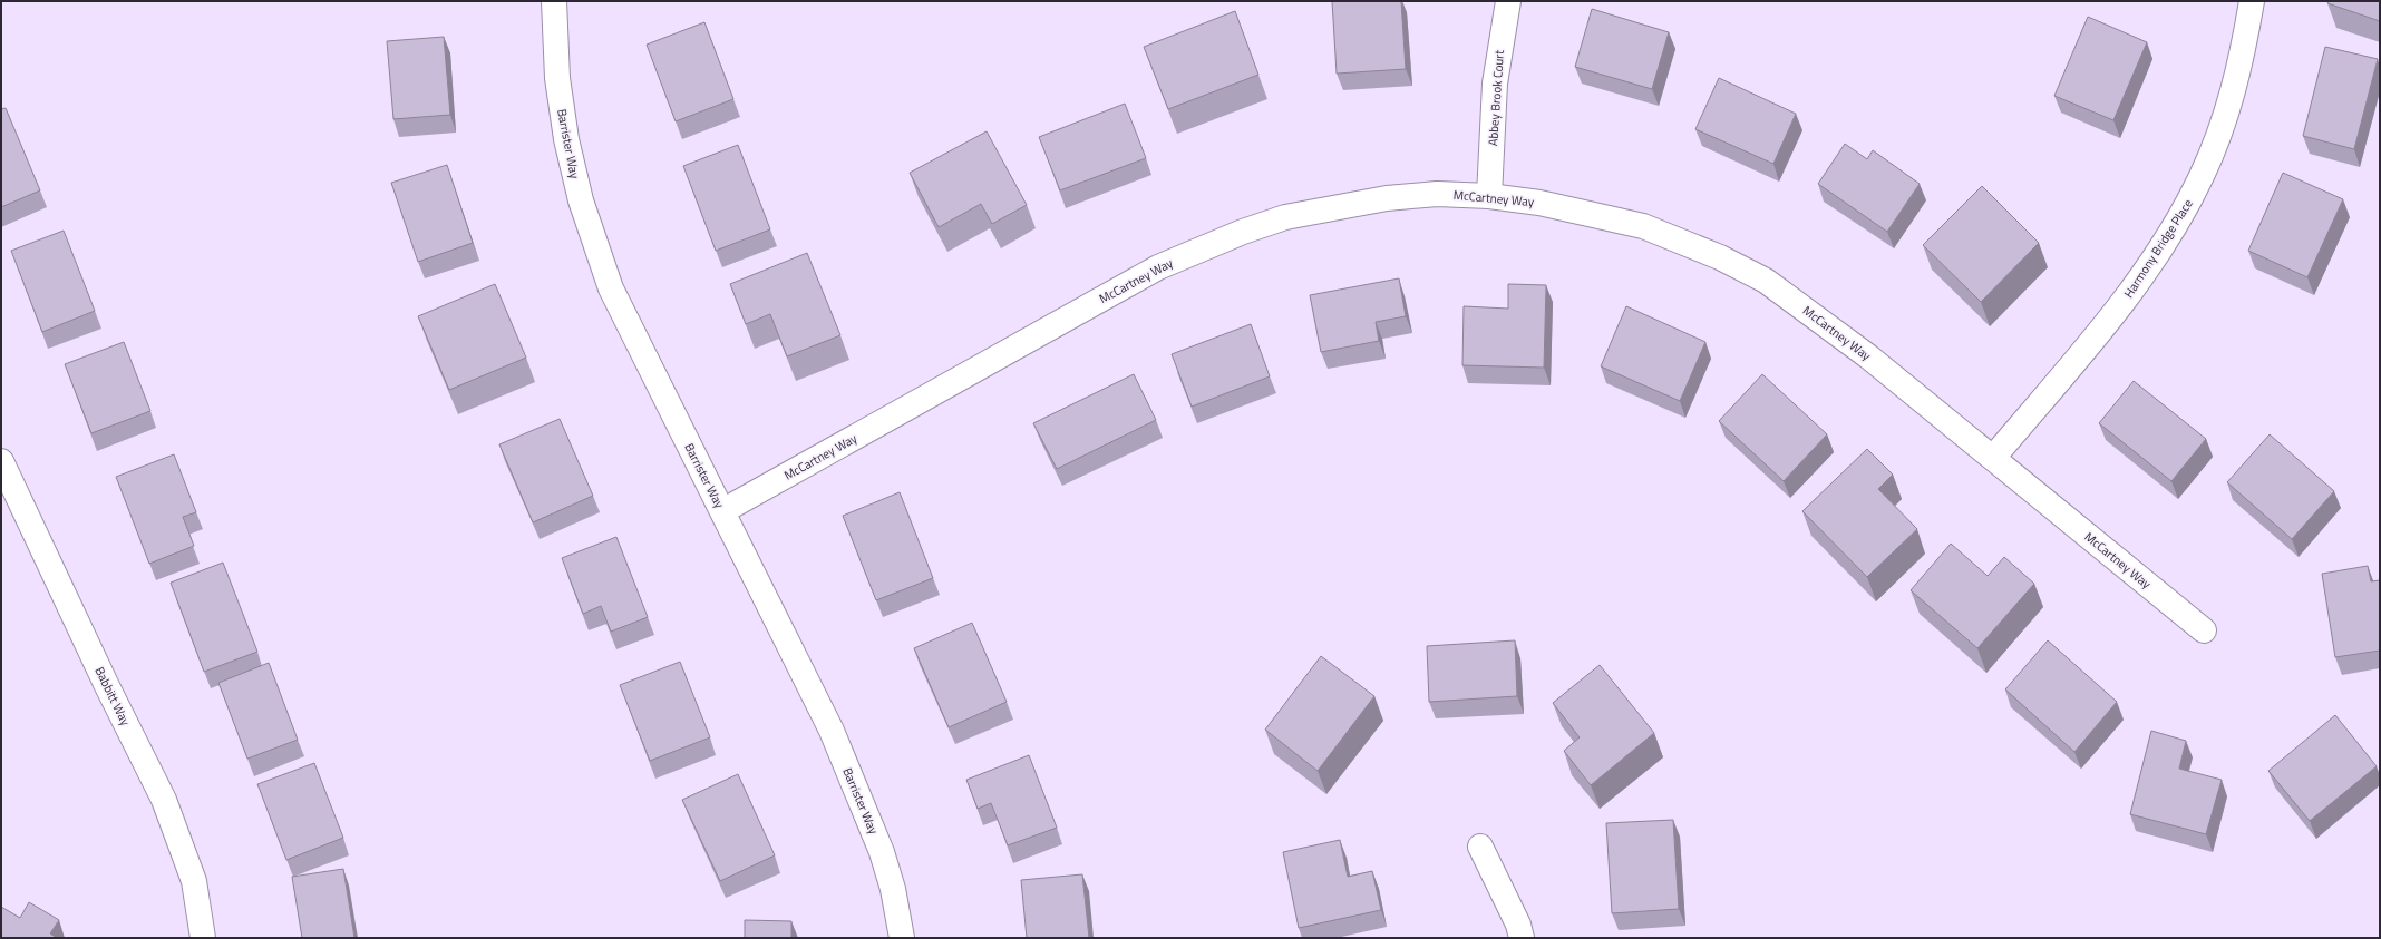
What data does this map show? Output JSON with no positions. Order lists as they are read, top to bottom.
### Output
{
  "streets": {
    "street": [
      "Abbey Brook Court",
      "Barrister Way",
      "McCartney Way",
      "Harmony Bridge Place",
      "Babbitt Way"
    ]
  },
  "crossings": [
    ["Abbey Brook Court", "McCartney Way"],
    ["Barrister Way", "McCartney Way"],
    ["McCartney Way", "Harmony Bridge Place"]
  ]
}
